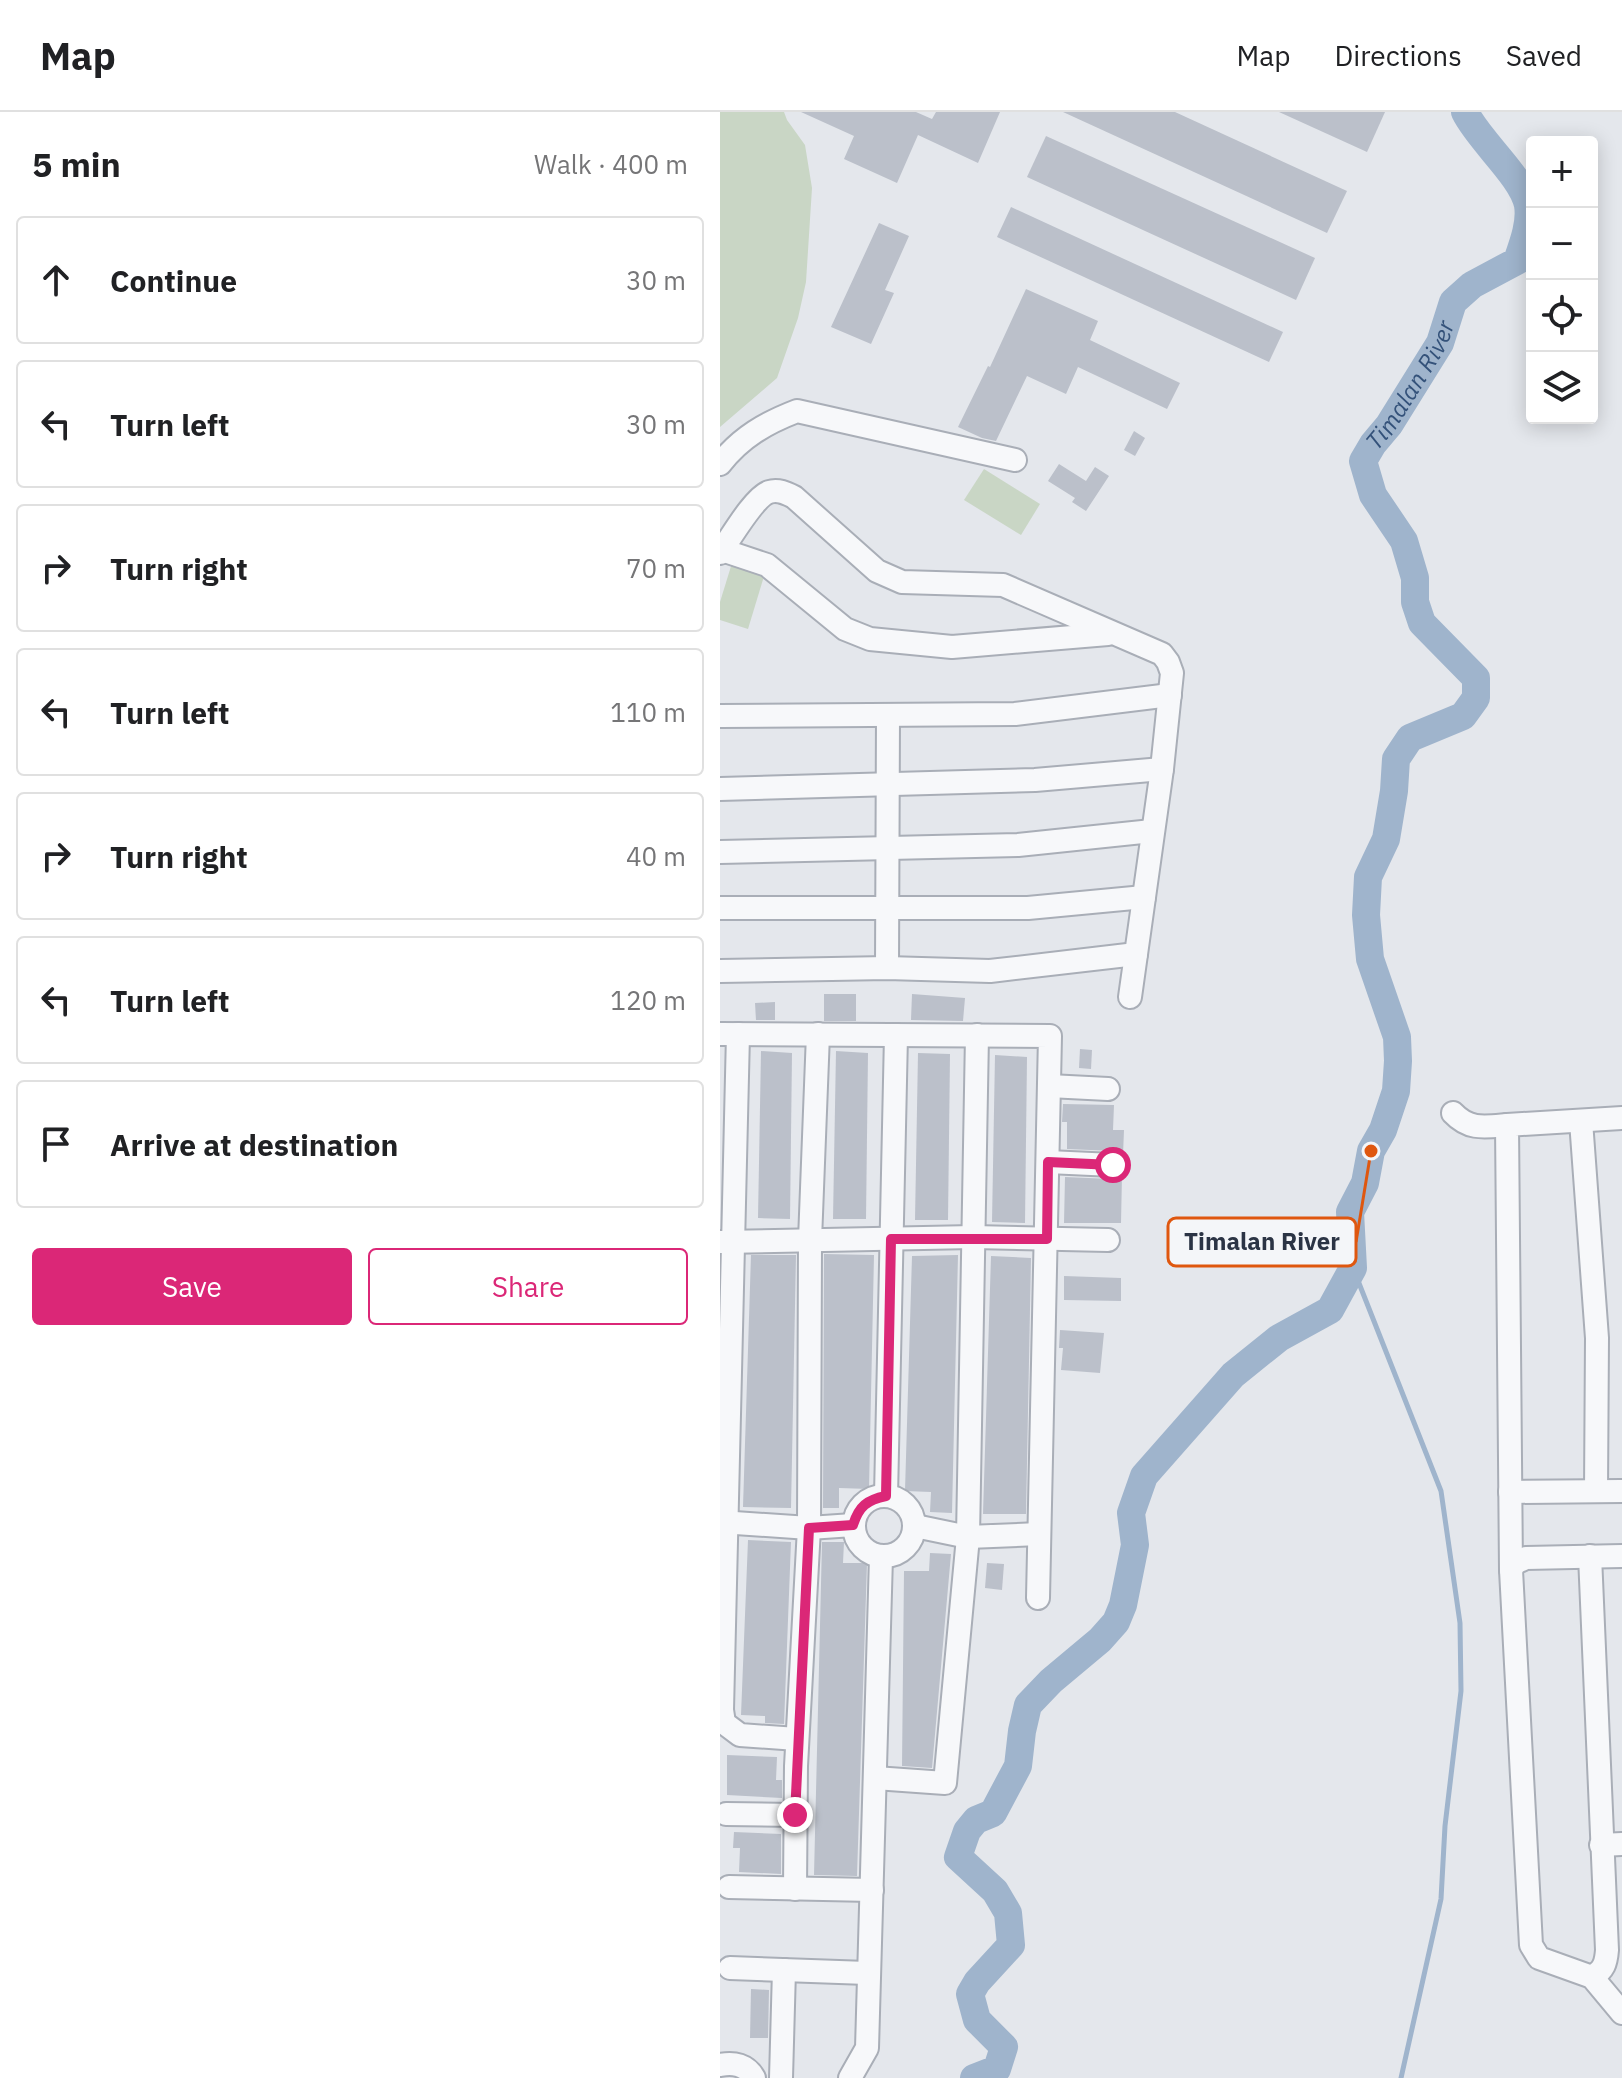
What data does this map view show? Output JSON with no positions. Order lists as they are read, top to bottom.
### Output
{
  "water": ["Timalan River"],
  "places": ["Timalan River"],
  "page": {
    "header": "Map",
    "nav": ["Map", "Directions", "Saved"],
    "heading": ["5 min", "Walk · 400 m"],
    "map_buttons": ["+", "−"],
    "list": [
      ["Continue", "30 m"],
      ["Turn left", "30 m"],
      ["Turn right", "70 m"],
      ["Turn left", "110 m"],
      ["Turn right", "40 m"],
      ["Turn left", "120 m"],
      "Arrive at destination"
    ],
    "buttons": ["Save", "Share"]
  }
}
